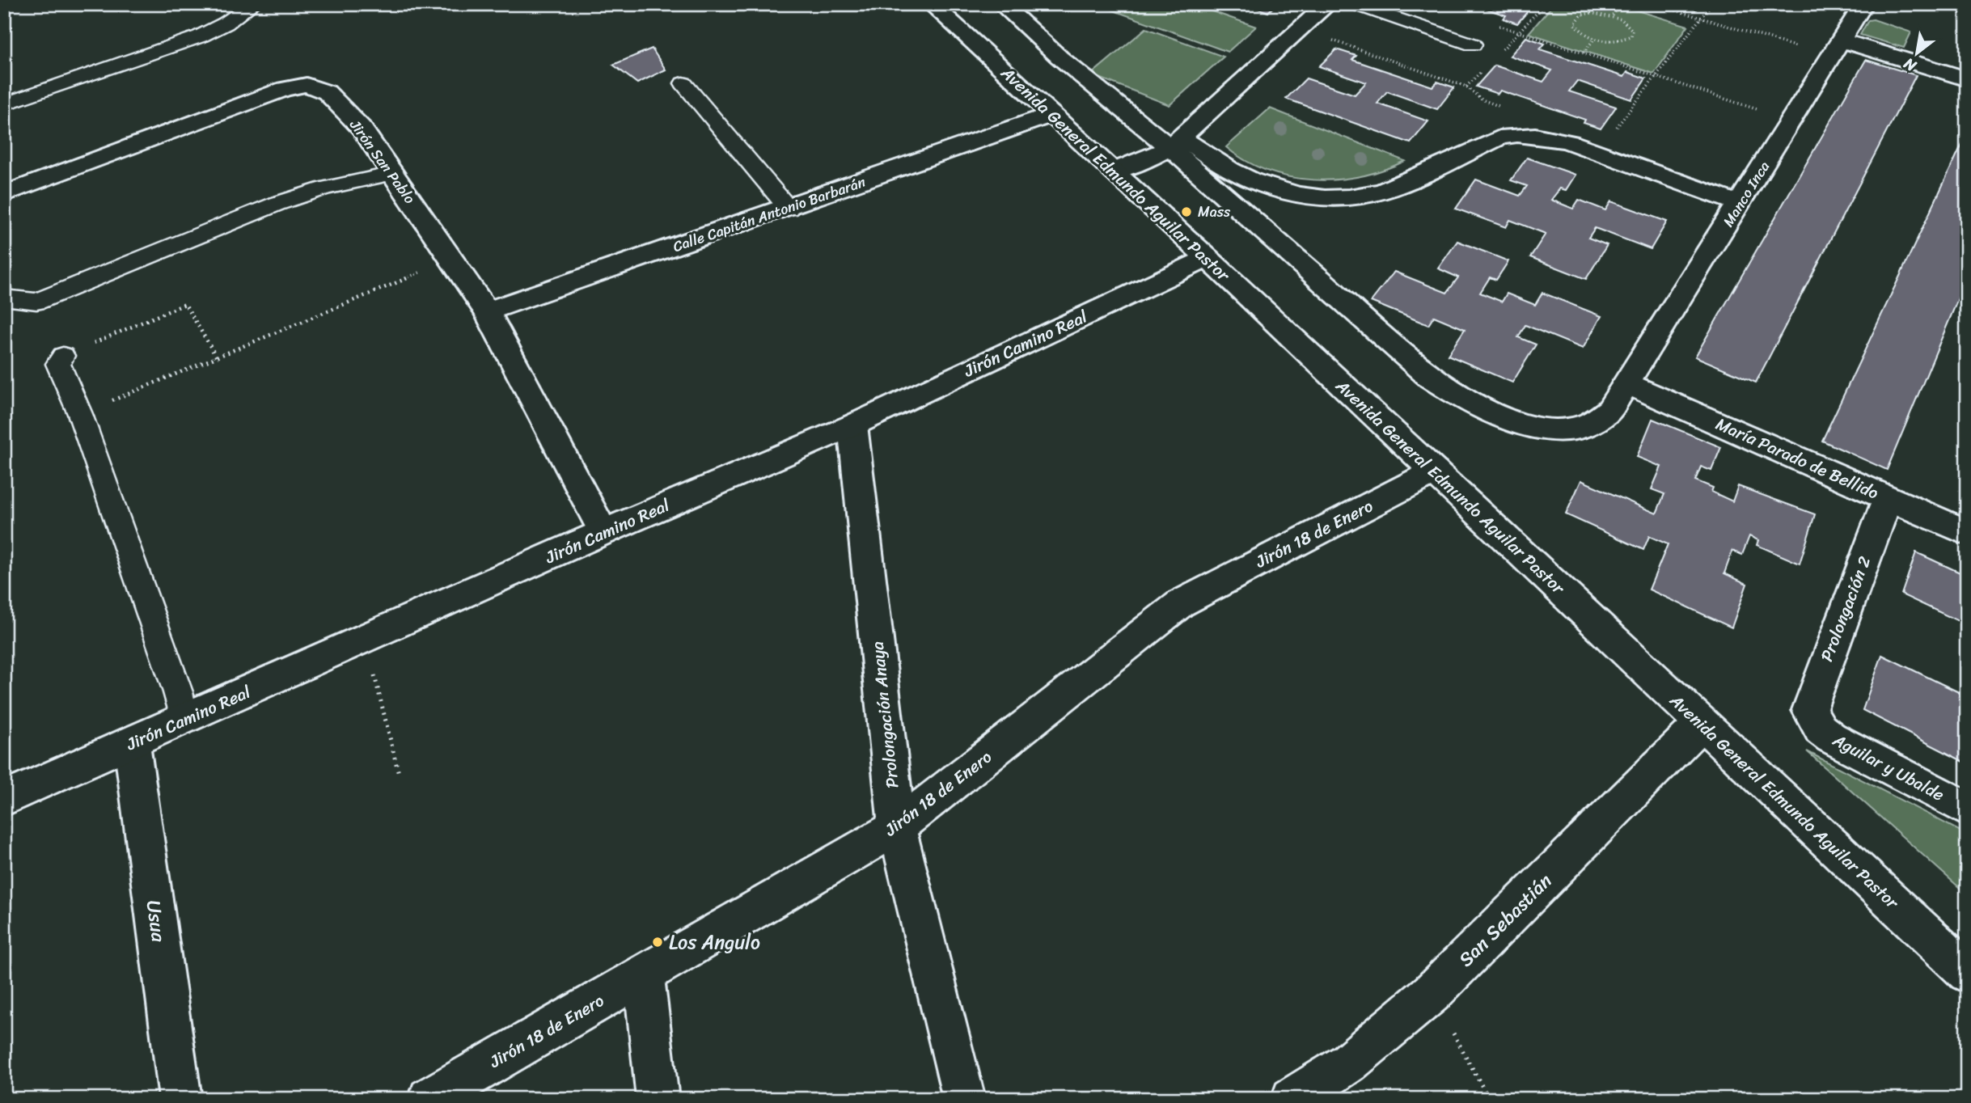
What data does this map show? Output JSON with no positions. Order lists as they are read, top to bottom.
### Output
{
  "streets": {
    "street": [
      "Jirón San Pablo",
      "Avenida General Edmundo Aguilar Pastor",
      "Manco Inca",
      "Calle Capitán Antonio Barbarán",
      "Jirón Camino Real",
      "María Parado de Bellido",
      "Jirón 18 de Enero",
      "Prolongación 2",
      "Prolongación Anaya",
      "Aguilar y Ubalde",
      "San Sebastián",
      "Usua"
    ]
  },
  "crossings": [
    ["Jirón San Pablo", "Calle Capitán Antonio Barbarán"],
    ["Jirón San Pablo", "Jirón Camino Real"],
    ["Avenida General Edmundo Aguilar Pastor", "Calle Capitán Antonio Barbarán"],
    ["Avenida General Edmundo Aguilar Pastor", "Jirón Camino Real"],
    ["Avenida General Edmundo Aguilar Pastor", "Jirón 18 de Enero"],
    ["Avenida General Edmundo Aguilar Pastor", "San Sebastián"],
    ["Manco Inca", "María Parado de Bellido"],
    ["Jirón Camino Real", "Prolongación Anaya"],
    ["Jirón Camino Real", "Usua"],
    ["María Parado de Bellido", "Prolongación 2"],
    ["Jirón 18 de Enero", "Prolongación Anaya"],
    ["Prolongación 2", "Aguilar y Ubalde"]
  ],
  "places": ["Mass", "Los Angulo"],
  "north": "bottom left"
}
